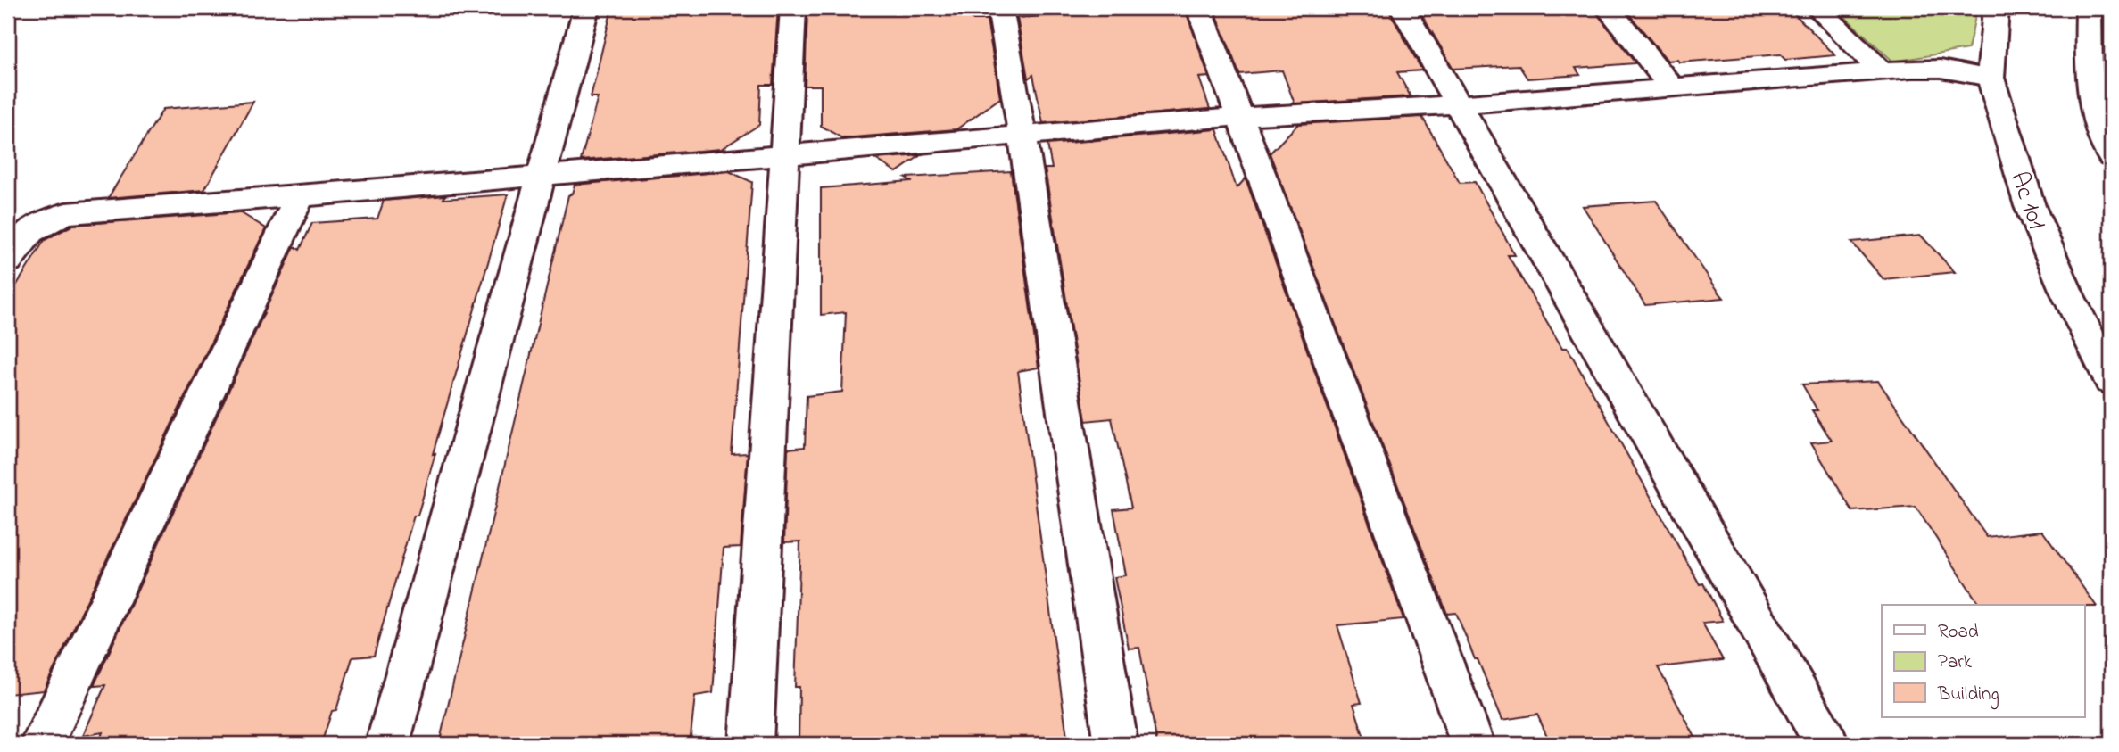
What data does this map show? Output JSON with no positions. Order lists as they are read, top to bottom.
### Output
{
  "streets": {
    "street": ["Ac 101"]
  },
  "legend": ["Road", "Park", "Building"]
}
